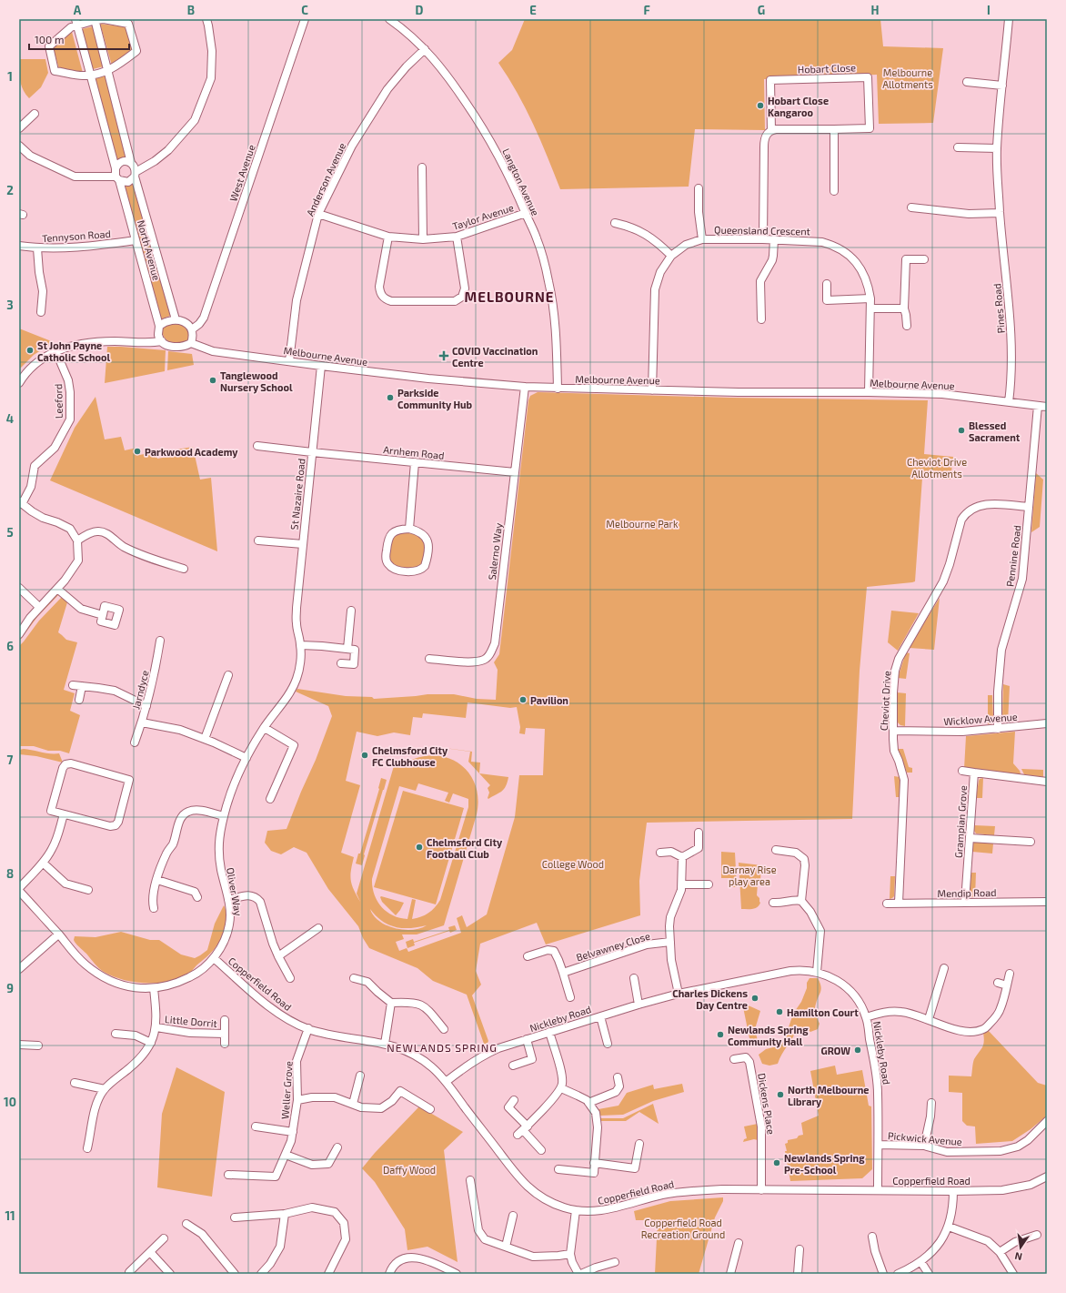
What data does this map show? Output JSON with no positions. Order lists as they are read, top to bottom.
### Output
{
  "streets": {
    "street": [
      "Hobart Close",
      "West Avenue",
      "Anderson Avenue",
      "Langton Avenue",
      "Taylor Avenue",
      "Queensland Crescent",
      "Tennyson Road",
      "North Avenue",
      "Pines Road",
      "Melbourne Avenue",
      "Leeford",
      "Arnhem Road",
      "St Nazaire Road",
      "Salerno Way",
      "Pennine Road",
      "Jarndyce",
      "Cheviot Drive",
      "Wicklow Avenue",
      "Grampian Grove",
      "Oliver Way",
      "Mendip Road",
      "Belvawney Close",
      "Copperfield Road",
      "Nickleby Road",
      "Little Dorrit",
      "Weller Grove",
      "Dickens Place",
      "Pickwick Avenue"
    ]
  },
  "crossings": [
    ["Hobart Close", "Queensland Crescent"],
    ["West Avenue", "North Avenue"],
    ["West Avenue", "Melbourne Avenue"],
    ["Anderson Avenue", "Langton Avenue"],
    ["Anderson Avenue", "Taylor Avenue"],
    ["Anderson Avenue", "Melbourne Avenue"],
    ["Langton Avenue", "Taylor Avenue"],
    ["Langton Avenue", "Melbourne Avenue"],
    ["Queensland Crescent", "Melbourne Avenue"],
    ["Tennyson Road", "North Avenue"],
    ["North Avenue", "Melbourne Avenue"],
    ["Pines Road", "Melbourne Avenue"],
    ["Melbourne Avenue", "St Nazaire Road"],
    ["Melbourne Avenue", "Salerno Way"],
    ["Melbourne Avenue", "Pennine Road"],
    ["Arnhem Road", "St Nazaire Road"],
    ["Arnhem Road", "Salerno Way"],
    ["St Nazaire Road", "Oliver Way"],
    ["Pennine Road", "Cheviot Drive"],
    ["Pennine Road", "Wicklow Avenue"],
    ["Cheviot Drive", "Wicklow Avenue"],
    ["Cheviot Drive", "Mendip Road"],
    ["Grampian Grove", "Mendip Road"],
    ["Oliver Way", "Copperfield Road"],
    ["Copperfield Road", "Nickleby Road"],
    ["Copperfield Road", "Weller Grove"],
    ["Copperfield Road", "Dickens Place"],
    ["Nickleby Road", "Pickwick Avenue"]
  ],
  "districts": ["MELBOURNE", "NEWLANDS SPRING"],
  "parks": [
    "Melbourne Allotments",
    "Cheviot Drive Allotments",
    "Melbourne Park",
    "College Wood",
    "Darnay Rise play area",
    "Daffy Wood",
    "Copperfield Road Recreation Ground"
  ],
  "places": {
    "other": [
      "Hobart Close Kangaroo",
      "St John Payne Catholic School",
      "Tanglewood Nursery School",
      "Parkside Community Hub",
      "Blessed Sacrament",
      "Parkwood Academy",
      "Pavilion",
      "Chelmsford City FC Clubhouse",
      "Chelmsford City Football Club",
      "Charles Dickens Day Centre",
      "Hamilton Court",
      "Newlands Spring Community Hall",
      "GROW",
      "North Melbourne Library",
      "Newlands Spring Pre-School"
    ],
    "health": ["COVID Vaccination Centre"]
  },
  "scale_bar": "100 m",
  "north": "bottom",
  "grid": {
    "columns": [
      "A",
      "B",
      "C",
      "D",
      "E",
      "F",
      "G",
      "H",
      "I"
    ],
    "rows": [
      "1",
      "2",
      "3",
      "4",
      "5",
      "6",
      "7",
      "8",
      "9",
      "10",
      "11"
    ]
  }
}
